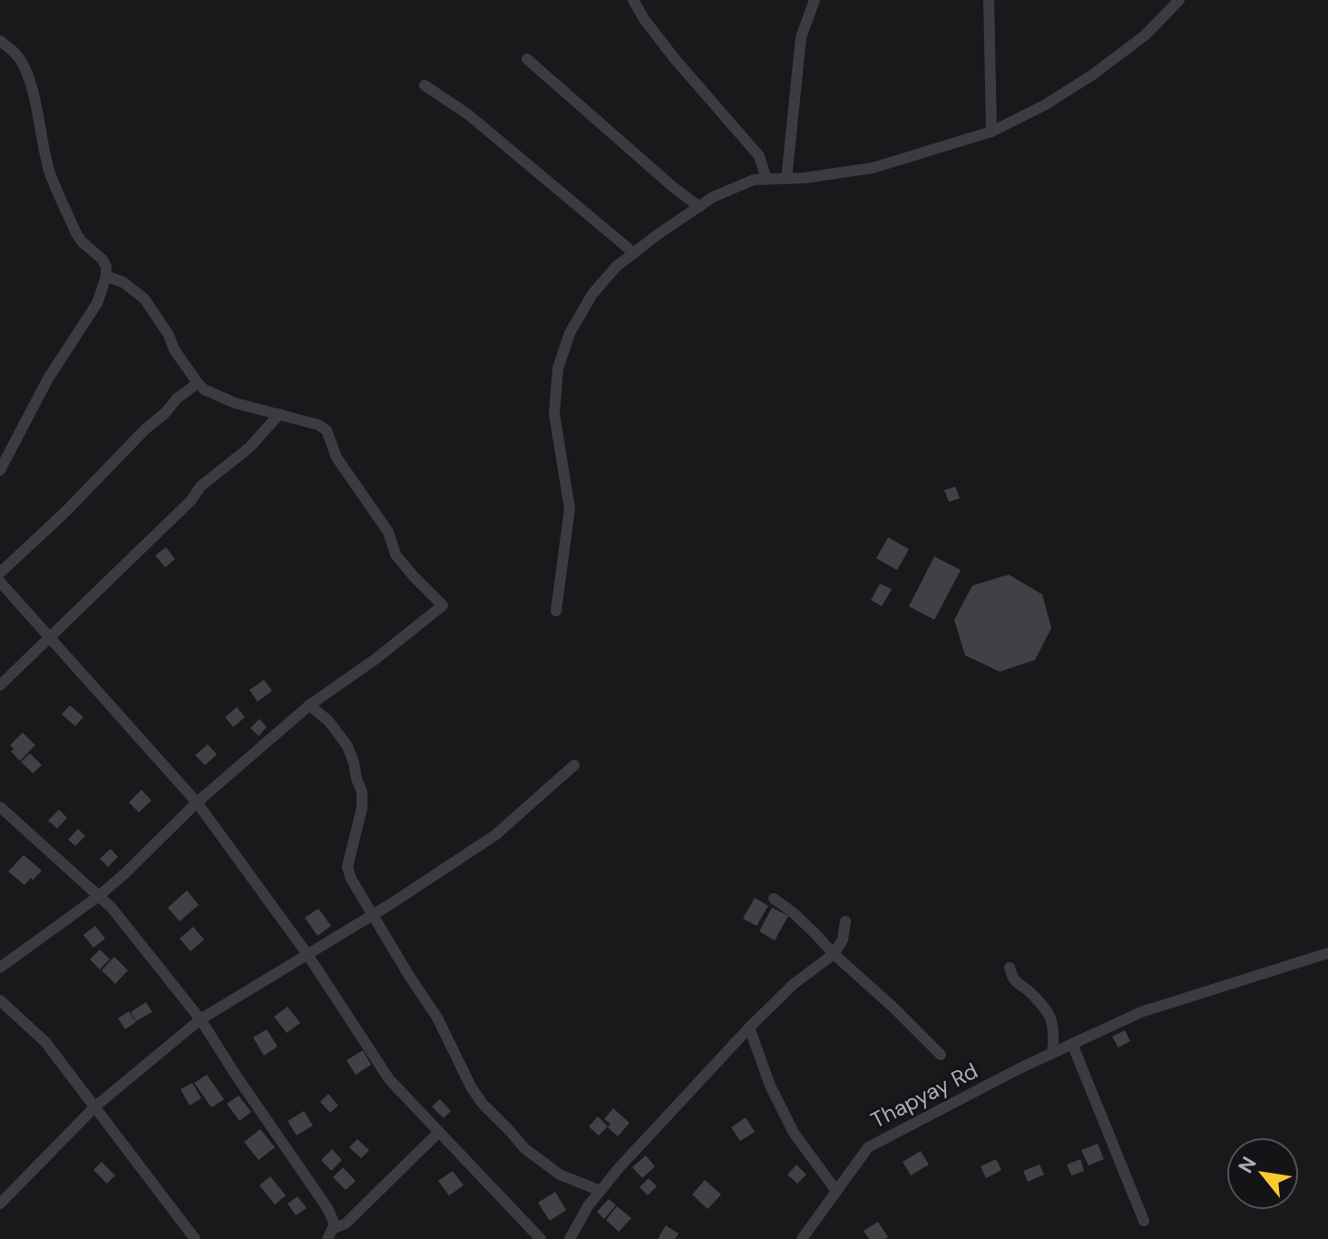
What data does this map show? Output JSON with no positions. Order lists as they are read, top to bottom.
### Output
{
  "streets": {
    "street": ["Thapyay Rd"]
  },
  "north": "top left"
}
